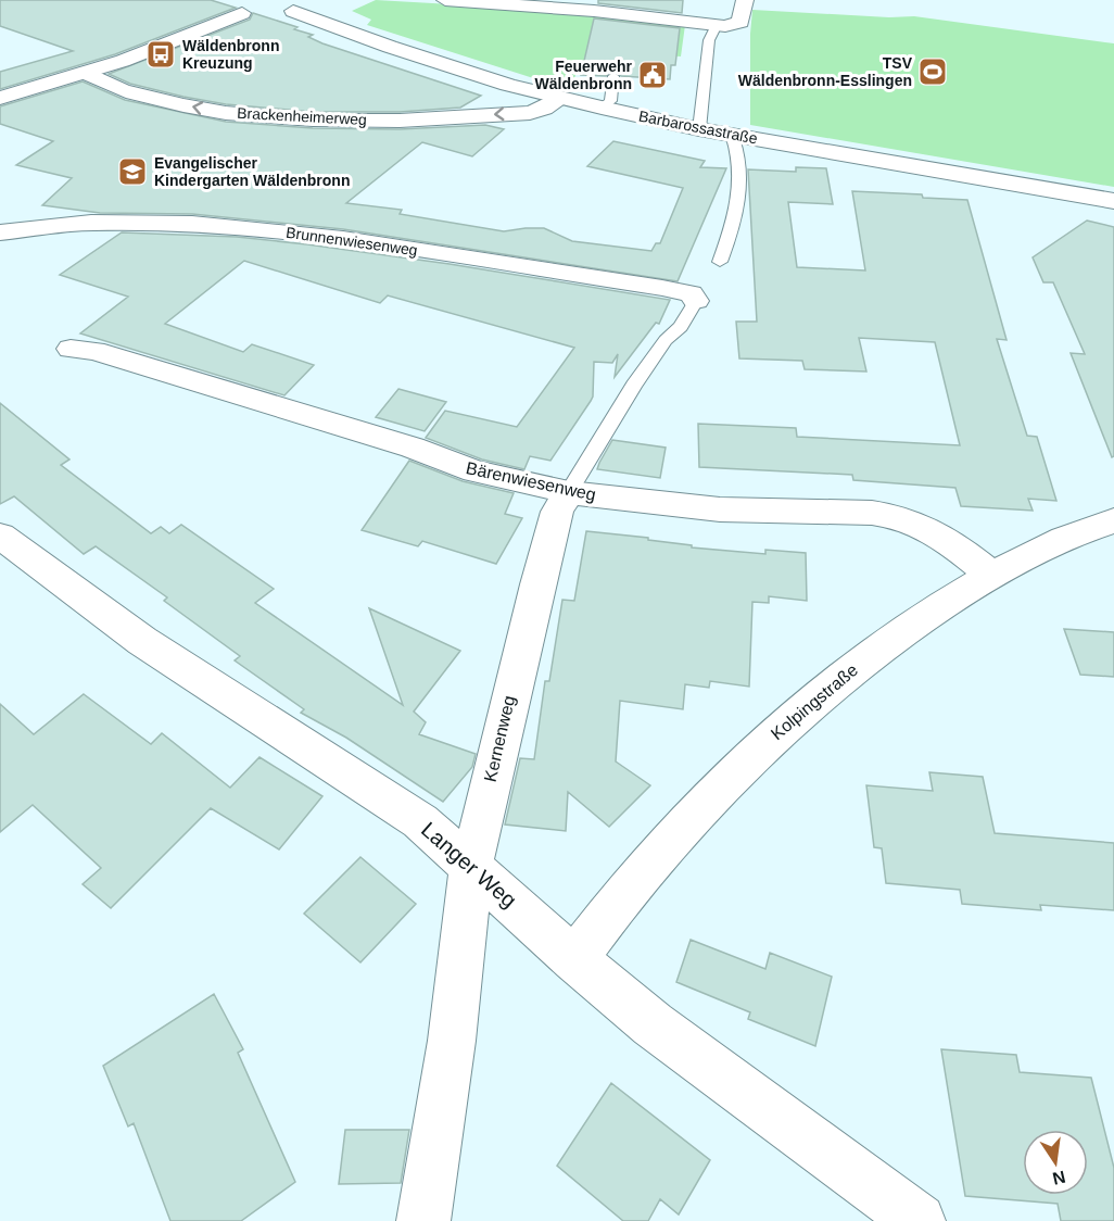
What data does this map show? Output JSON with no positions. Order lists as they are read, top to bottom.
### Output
{
  "streets": {
    "street": [
      "Brackenheimerweg",
      "Barbarossastraße",
      "Brunnenwiesenweg",
      "Bärenwiesenweg",
      "Kolpingstraße",
      "Kernenweg",
      "Langer Weg"
    ]
  },
  "crossings": [
    ["Brackenheimerweg", "Barbarossastraße"],
    ["Brunnenwiesenweg", "Kernenweg"],
    ["Bärenwiesenweg", "Kolpingstraße"],
    ["Bärenwiesenweg", "Kernenweg"],
    ["Kolpingstraße", "Langer Weg"],
    ["Kernenweg", "Langer Weg"]
  ],
  "places": {
    "bus stop": ["Wäldenbronn Kreuzung"],
    "sports": ["TSV Wäldenbronn-Esslingen"],
    "public building": ["Feuerwehr Wäldenbronn"],
    "school or university": ["Evangelischer Kindergarten Wäldenbronn"]
  },
  "north": "bottom"
}
